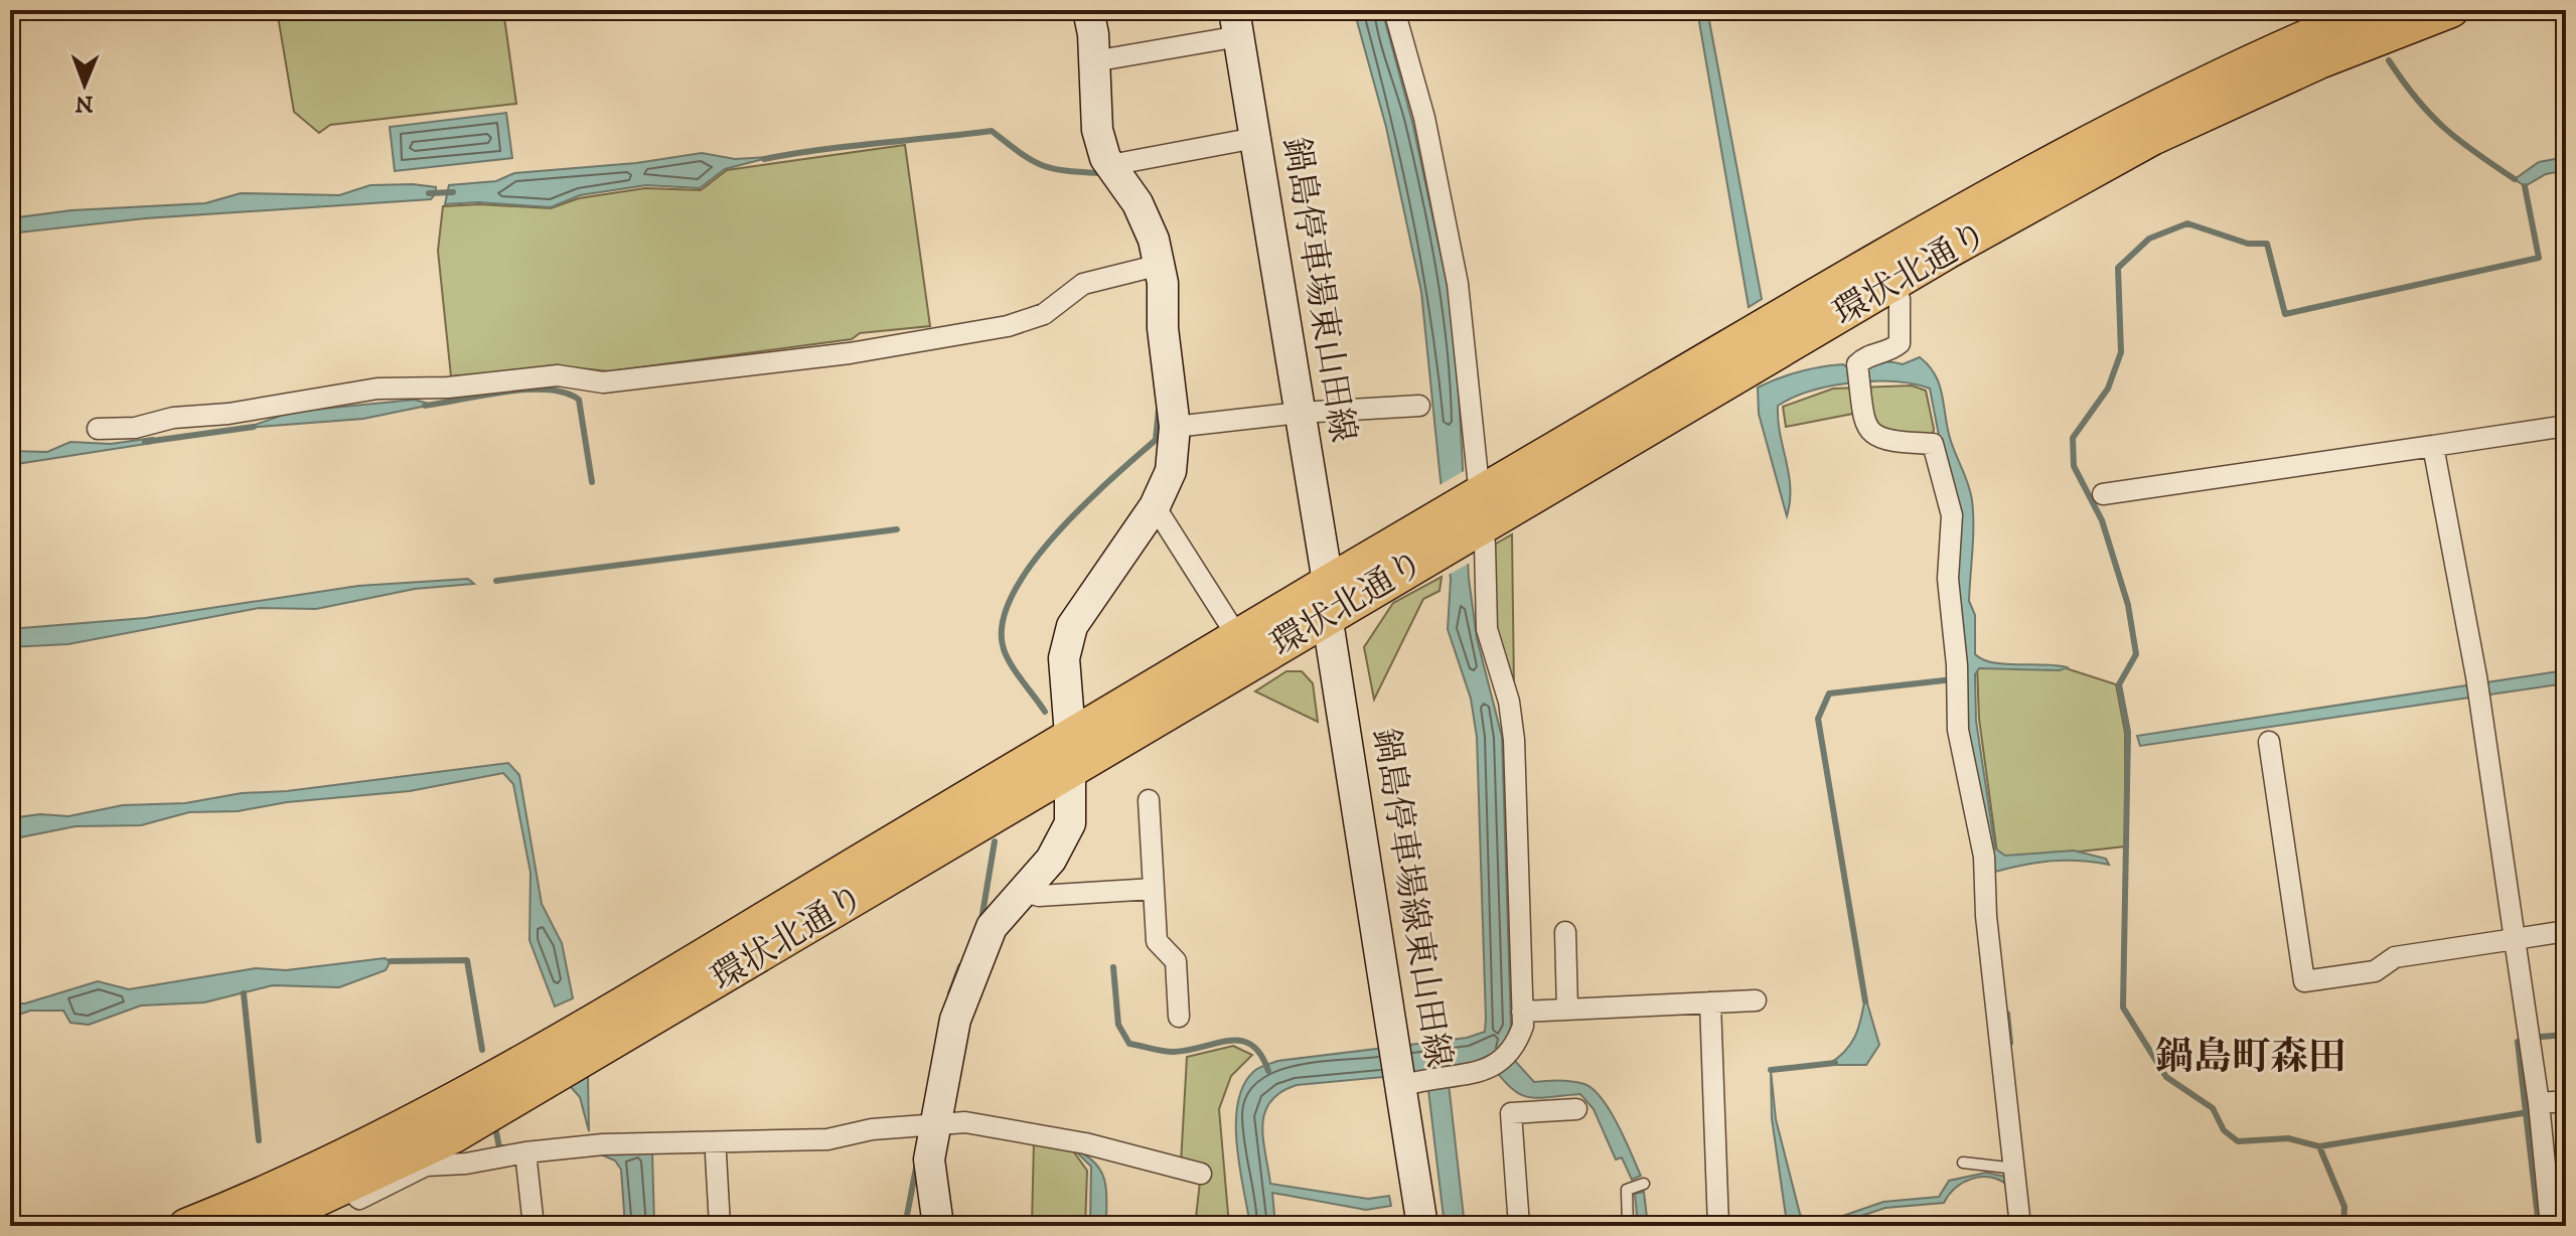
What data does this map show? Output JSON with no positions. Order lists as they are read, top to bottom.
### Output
{
  "streets": {
    "highway": ["環状北通り"],
    "main road": ["鍋島停車場東山田線", "鍋島停車場線東山田線"]
  },
  "crossings": [
    ["環状北通り", "鍋島停車場東山田線"],
    ["環状北通り", "鍋島停車場線東山田線"],
    ["鍋島停車場東山田線", "鍋島停車場線東山田線"]
  ],
  "districts": ["鍋島町森田"],
  "north": "bottom"
}
